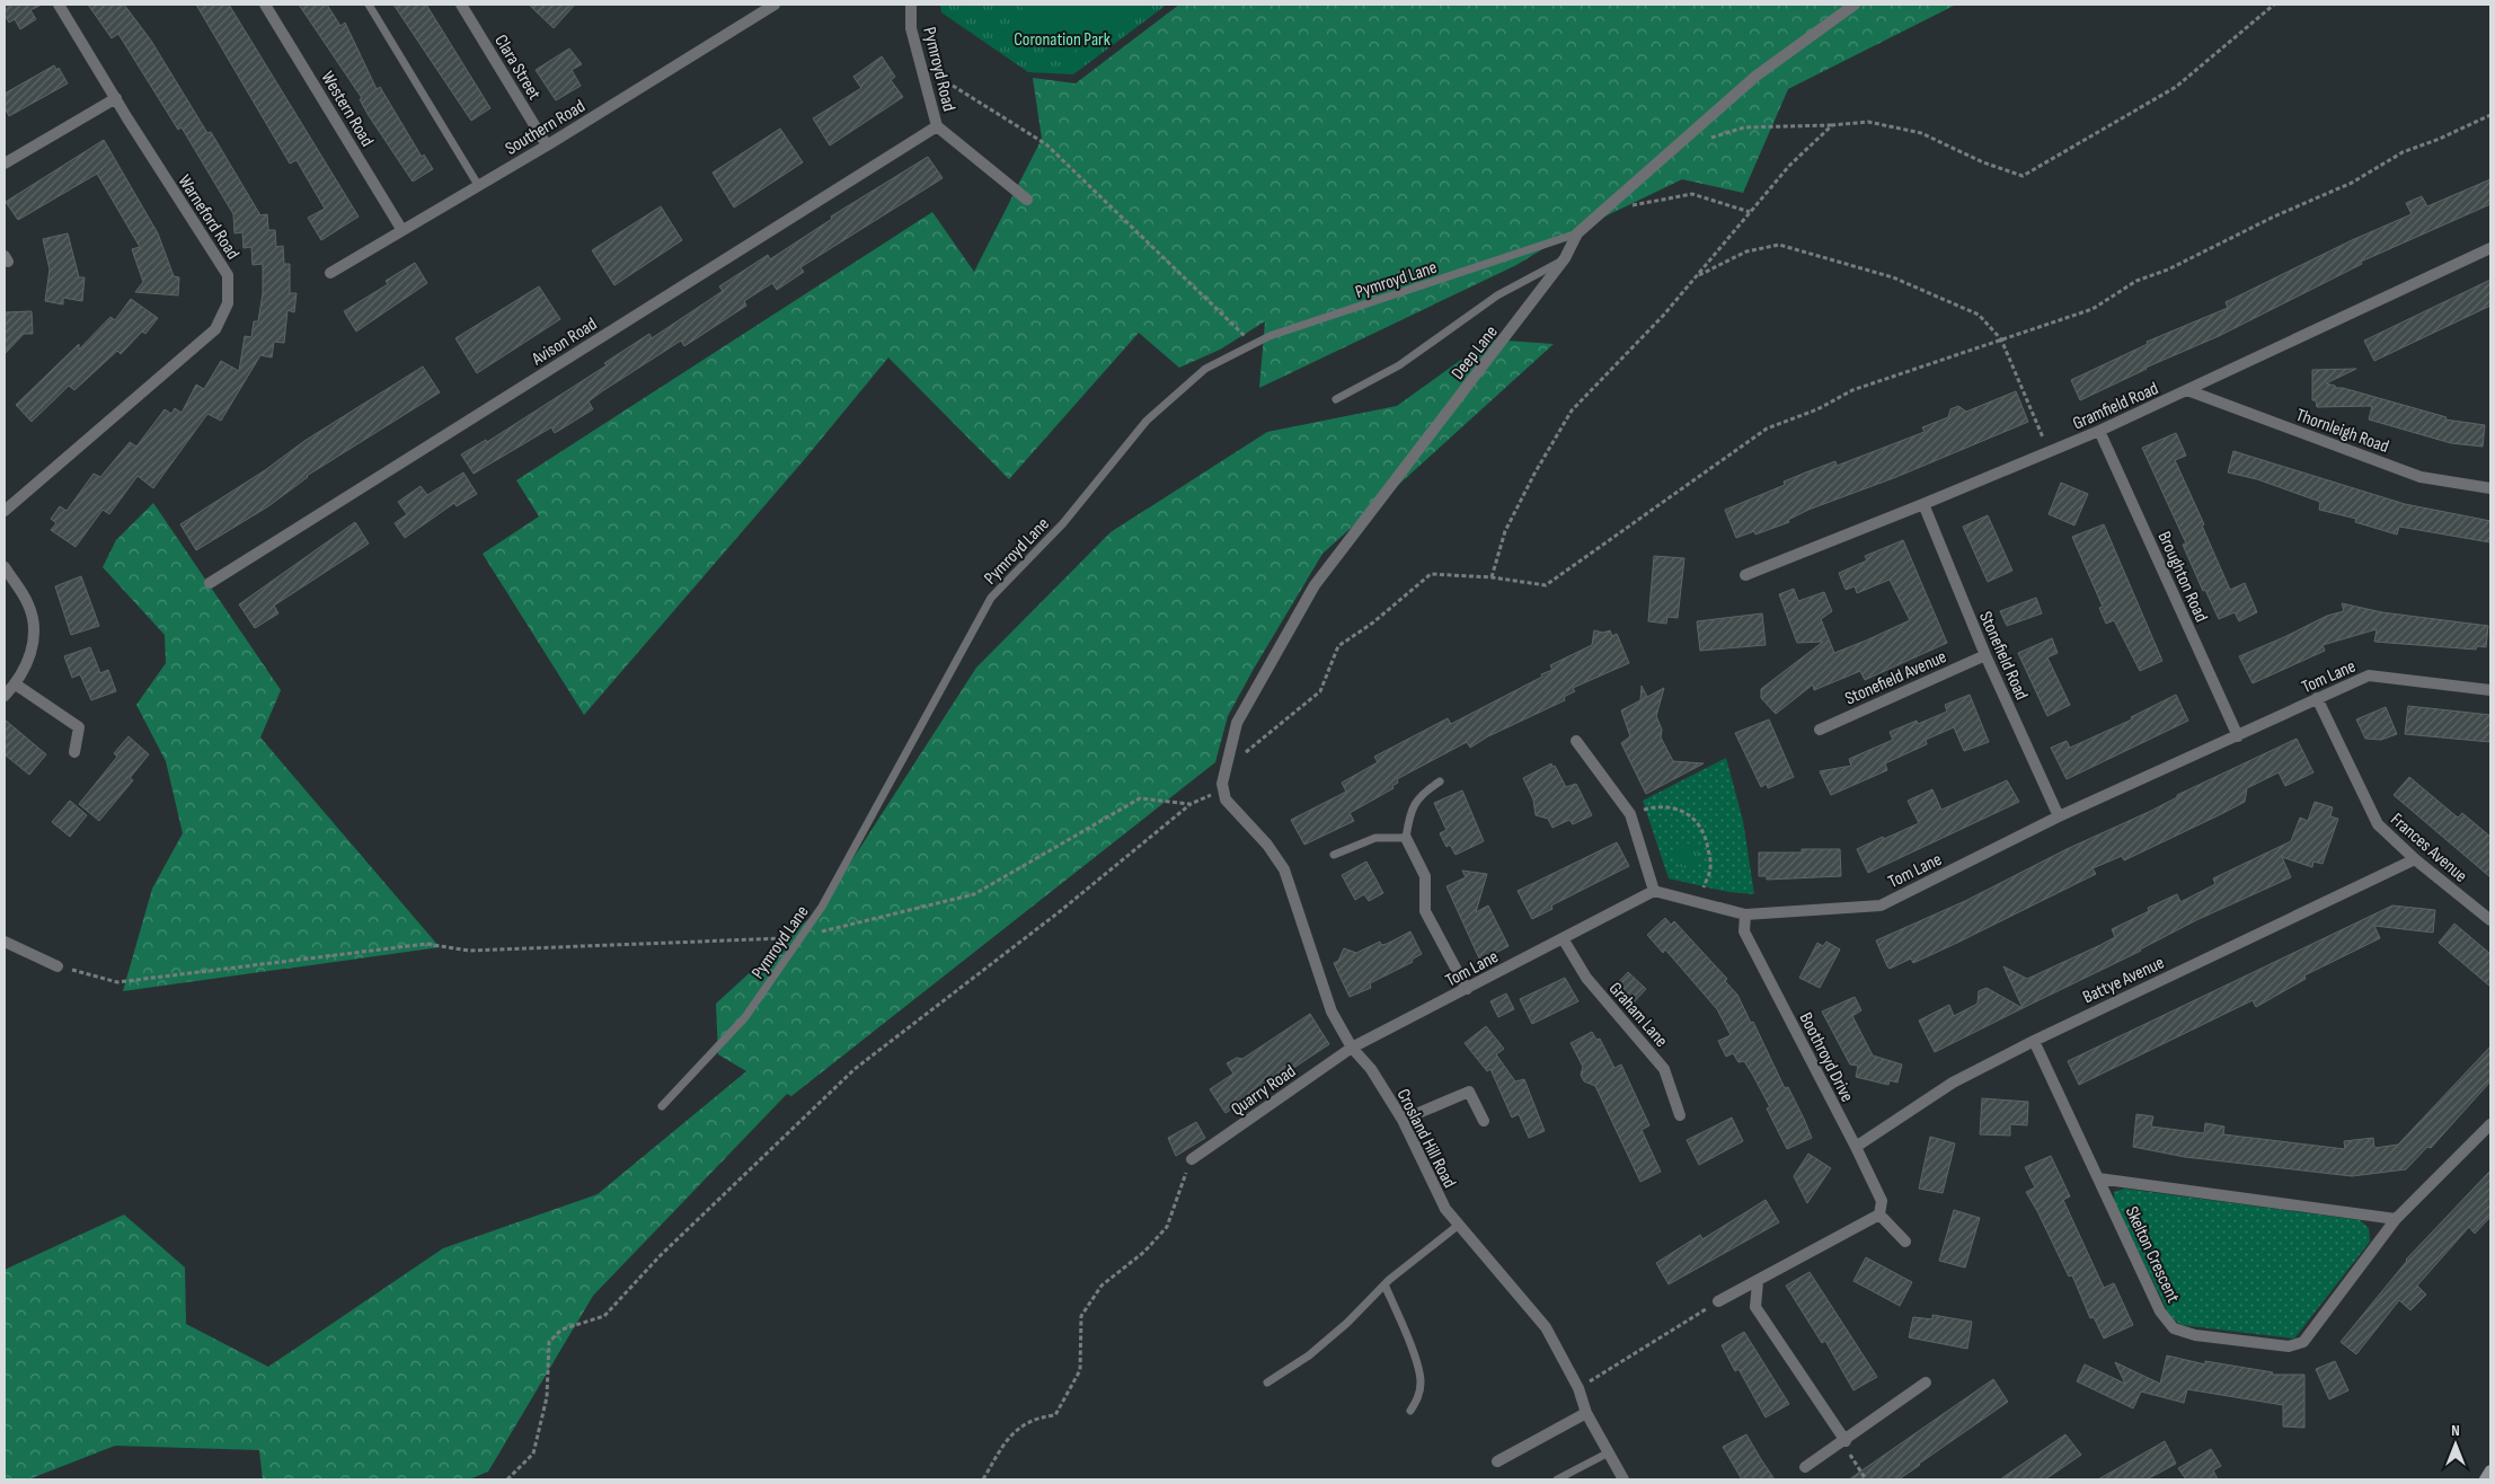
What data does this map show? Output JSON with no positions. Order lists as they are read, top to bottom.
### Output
{
  "streets": {
    "street": [
      "Clara Street",
      "Pymroyd Road",
      "Western Road",
      "Southern Road",
      "Warneford Road",
      "Avison Road",
      "Deep Lane",
      "Gramfield Road",
      "Thornleigh Road",
      "Broughton Road",
      "Stonefield Road",
      "Tom Lane",
      "Stonefield Avenue",
      "Frances Avenue",
      "Battye Avenue",
      "Graham Lane",
      "Boothroyd Drive",
      "Quarry Road",
      "Crosland Hill Road",
      "Skelton Crescent"
    ],
    "lane": ["Pymroyd Lane"]
  },
  "crossings": [
    ["Clara Street", "Southern Road"],
    ["Pymroyd Road", "Avison Road"],
    ["Western Road", "Southern Road"],
    ["Pymroyd Lane", "Deep Lane"],
    ["Deep Lane", "Crosland Hill Road"],
    ["Gramfield Road", "Thornleigh Road"],
    ["Gramfield Road", "Broughton Road"],
    ["Gramfield Road", "Stonefield Road"],
    ["Broughton Road", "Tom Lane"],
    ["Stonefield Road", "Tom Lane"],
    ["Stonefield Road", "Stonefield Avenue"],
    ["Tom Lane", "Frances Avenue"],
    ["Tom Lane", "Graham Lane"],
    ["Tom Lane", "Boothroyd Drive"],
    ["Tom Lane", "Quarry Road"],
    ["Tom Lane", "Crosland Hill Road"],
    ["Frances Avenue", "Battye Avenue"],
    ["Battye Avenue", "Boothroyd Drive"],
    ["Battye Avenue", "Skelton Crescent"],
    ["Quarry Road", "Crosland Hill Road"]
  ],
  "parks": ["Coronation Park"],
  "north": "top"
}
